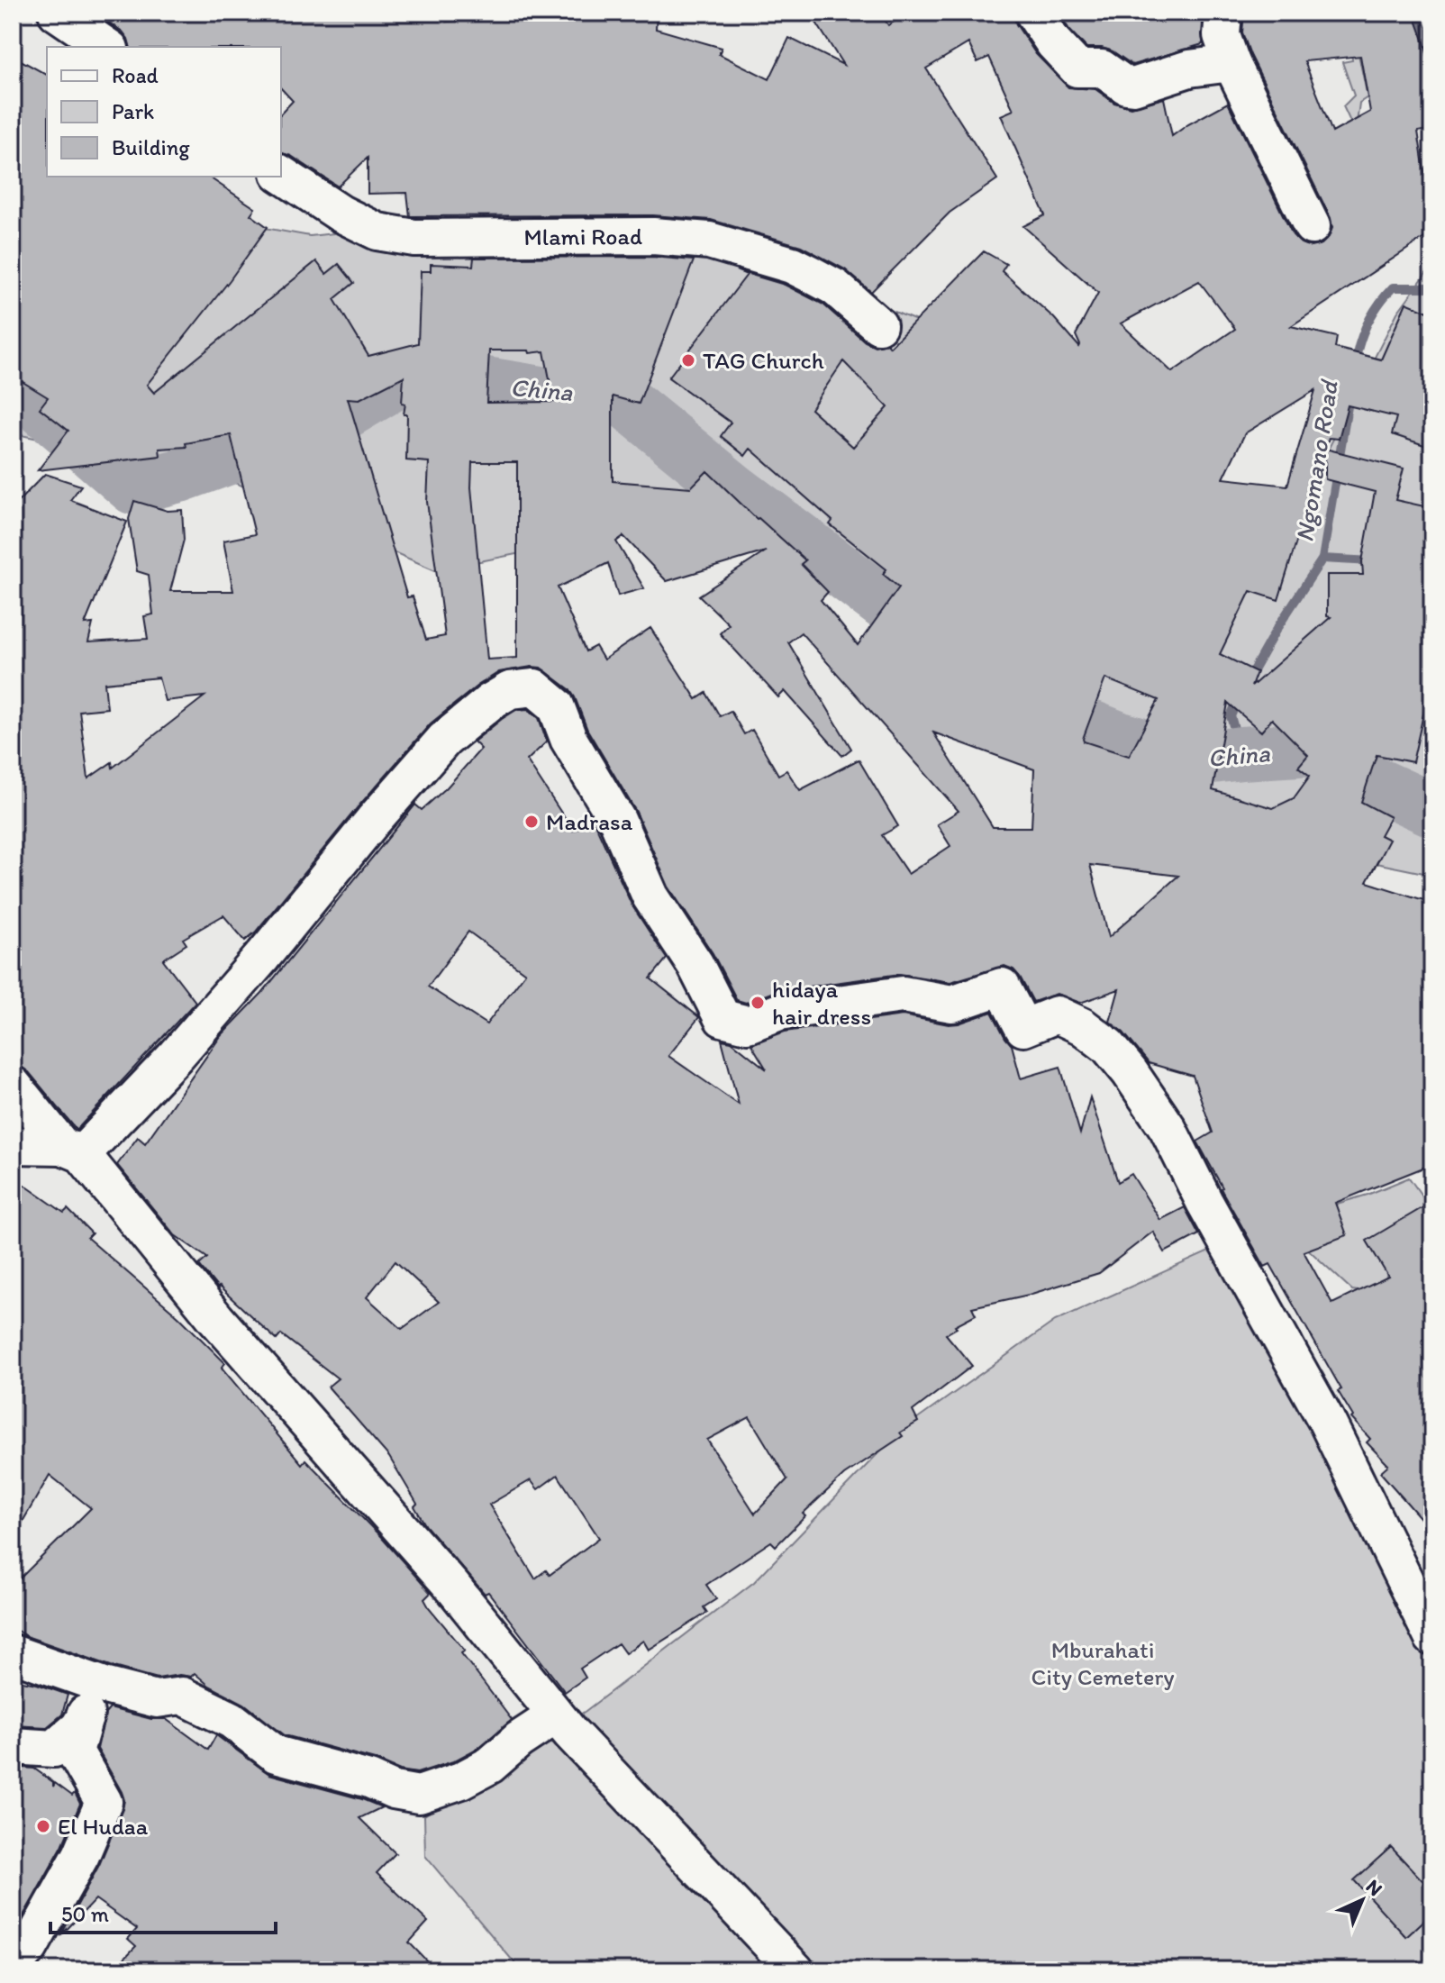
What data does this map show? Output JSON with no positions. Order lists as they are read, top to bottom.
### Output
{
  "streets": {
    "street": ["Mlami Road"]
  },
  "water": ["China", "Ngomano Road"],
  "parks": ["Mburahati City Cemetery"],
  "places": [
    "TAG Church",
    "Madrasa",
    "hidaya hair dress",
    "El Hudaa"
  ],
  "legend": ["Road", "Park", "Building"],
  "scale_bar": "50 m",
  "north": "top right"
}
